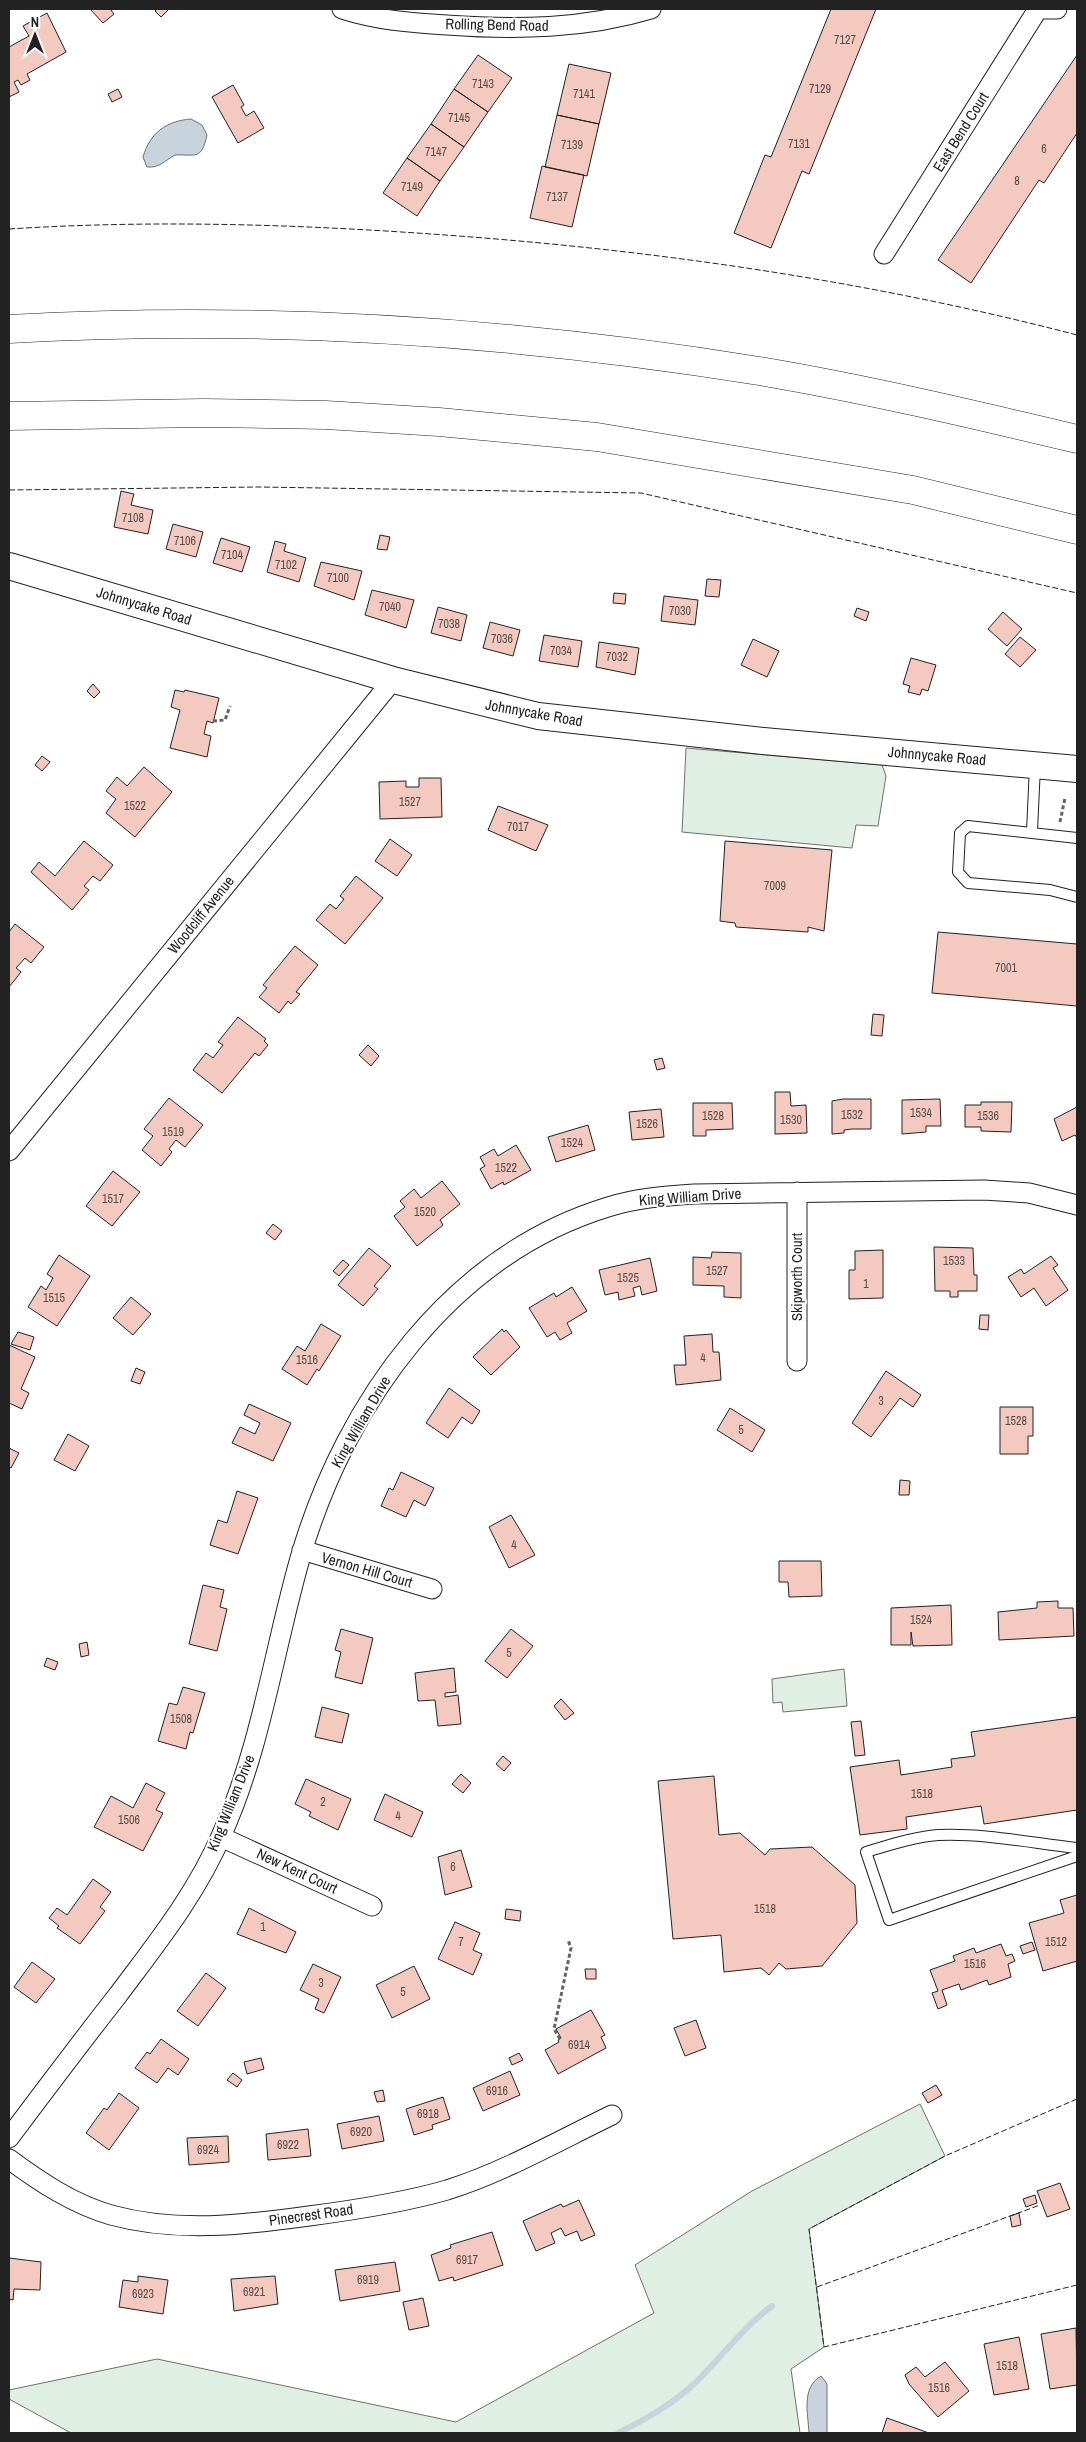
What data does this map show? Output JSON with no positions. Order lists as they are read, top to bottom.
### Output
{
  "streets": {
    "street": [
      "Rolling Bend Road",
      "East Bend Court",
      "Johnnycake Road",
      "Woodcliff Avenue",
      "King William Drive",
      "Skipworth Court",
      "Vernon Hill Court",
      "New Kent Court",
      "Pinecrest Road"
    ]
  },
  "crossings": [
    ["Johnnycake Road", "Woodcliff Avenue"],
    ["King William Drive", "Skipworth Court"],
    ["King William Drive", "Vernon Hill Court"],
    ["King William Drive", "New Kent Court"]
  ],
  "house_numbers": [
    "7127",
    "7143",
    "7129",
    "7141",
    "7145",
    "7131",
    "7139",
    "6",
    "7147",
    "8",
    "7149",
    "7137",
    "7108",
    "7106",
    "7104",
    "7102",
    "7100",
    "7040",
    "7030",
    "7038",
    "7036",
    "7034",
    "7032",
    "1527",
    "1522",
    "7017",
    "7009",
    "7001",
    "1534",
    "1532",
    "1528",
    "1536",
    "1530",
    "1526",
    "1519",
    "1524",
    "1522",
    "1517",
    "1520",
    "1533",
    "1527",
    "1525",
    "1",
    "1515",
    "4",
    "1516",
    "3",
    "1528",
    "5",
    "4",
    "1524",
    "5",
    "1508",
    "1518",
    "2",
    "4",
    "1506",
    "6",
    "1518",
    "1",
    "7",
    "1512",
    "1516",
    "3",
    "5",
    "6914",
    "6916",
    "6918",
    "6920",
    "6922",
    "6924",
    "6917",
    "6919",
    "6921",
    "6923",
    "1518",
    "1516"
  ],
  "north": "top"
}
